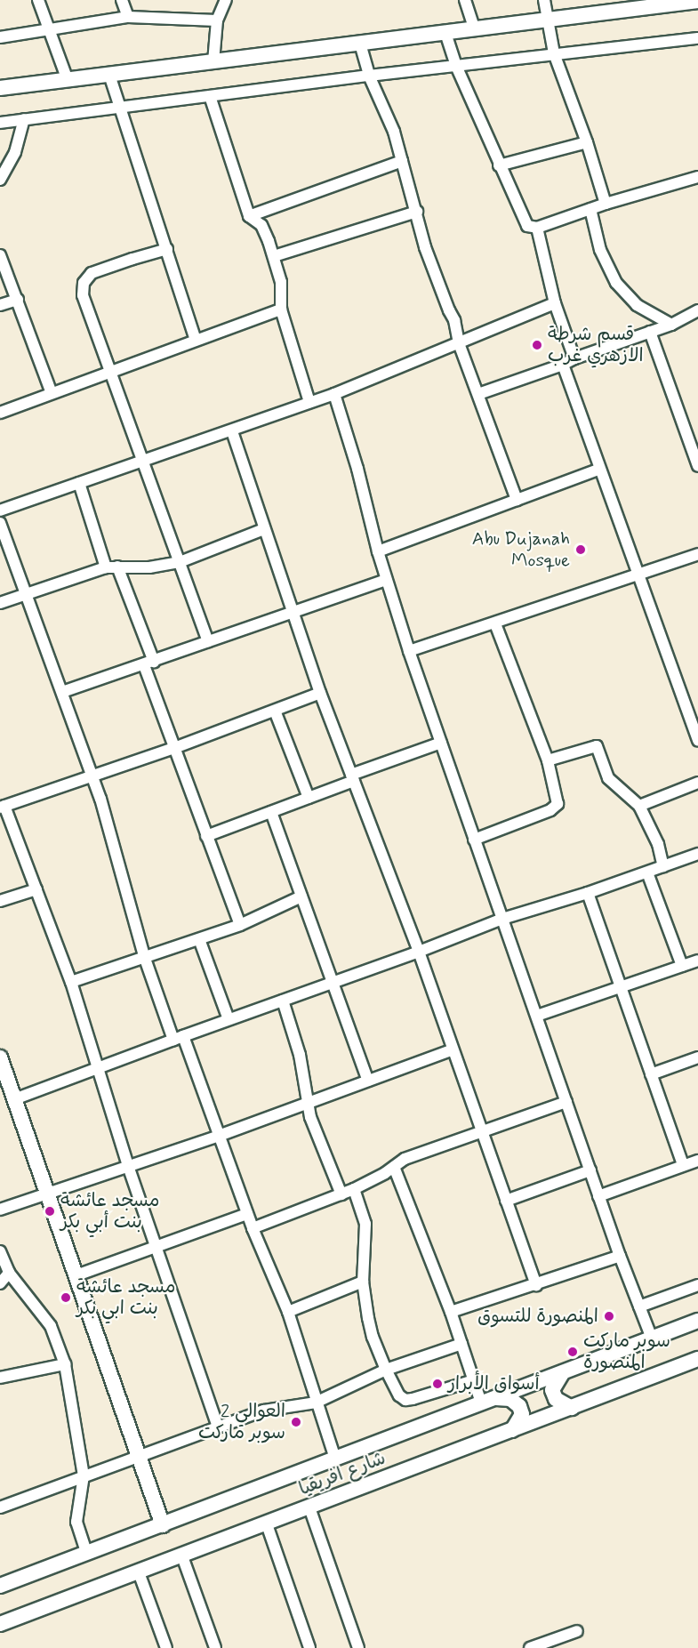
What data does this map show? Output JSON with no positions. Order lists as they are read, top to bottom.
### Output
{
  "streets": {
    "street": ["شارع افريقيا"]
  },
  "places": [
    "قسم شرطة الازهري غرب",
    "Abu Dujanah Mosque",
    "مسجد عائشة بنت أبي بكر",
    "مسجد عائشة بنت ابي بكر",
    "المنصورة للتسوق",
    "سوبر ماركت المنصورة",
    "أسواق الأبرار",
    "العوالي 2 سوبر ماركت"
  ]
}
